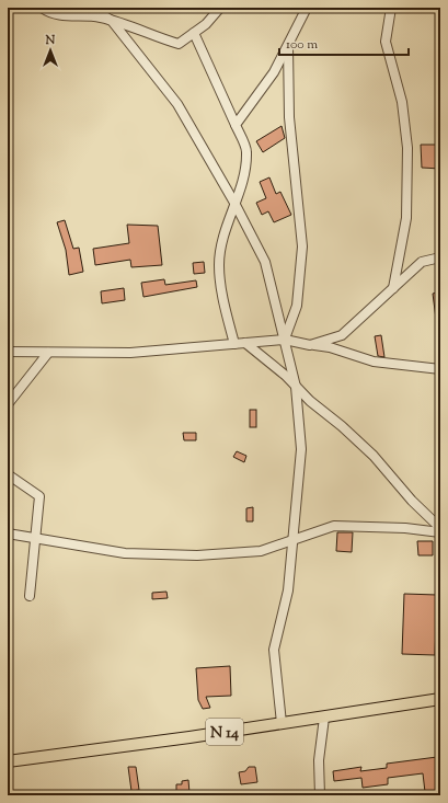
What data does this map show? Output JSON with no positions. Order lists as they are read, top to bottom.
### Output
{
  "streets": {
    "main road": ["N 14"]
  },
  "scale_bar": "100 m",
  "north": "top"
}
